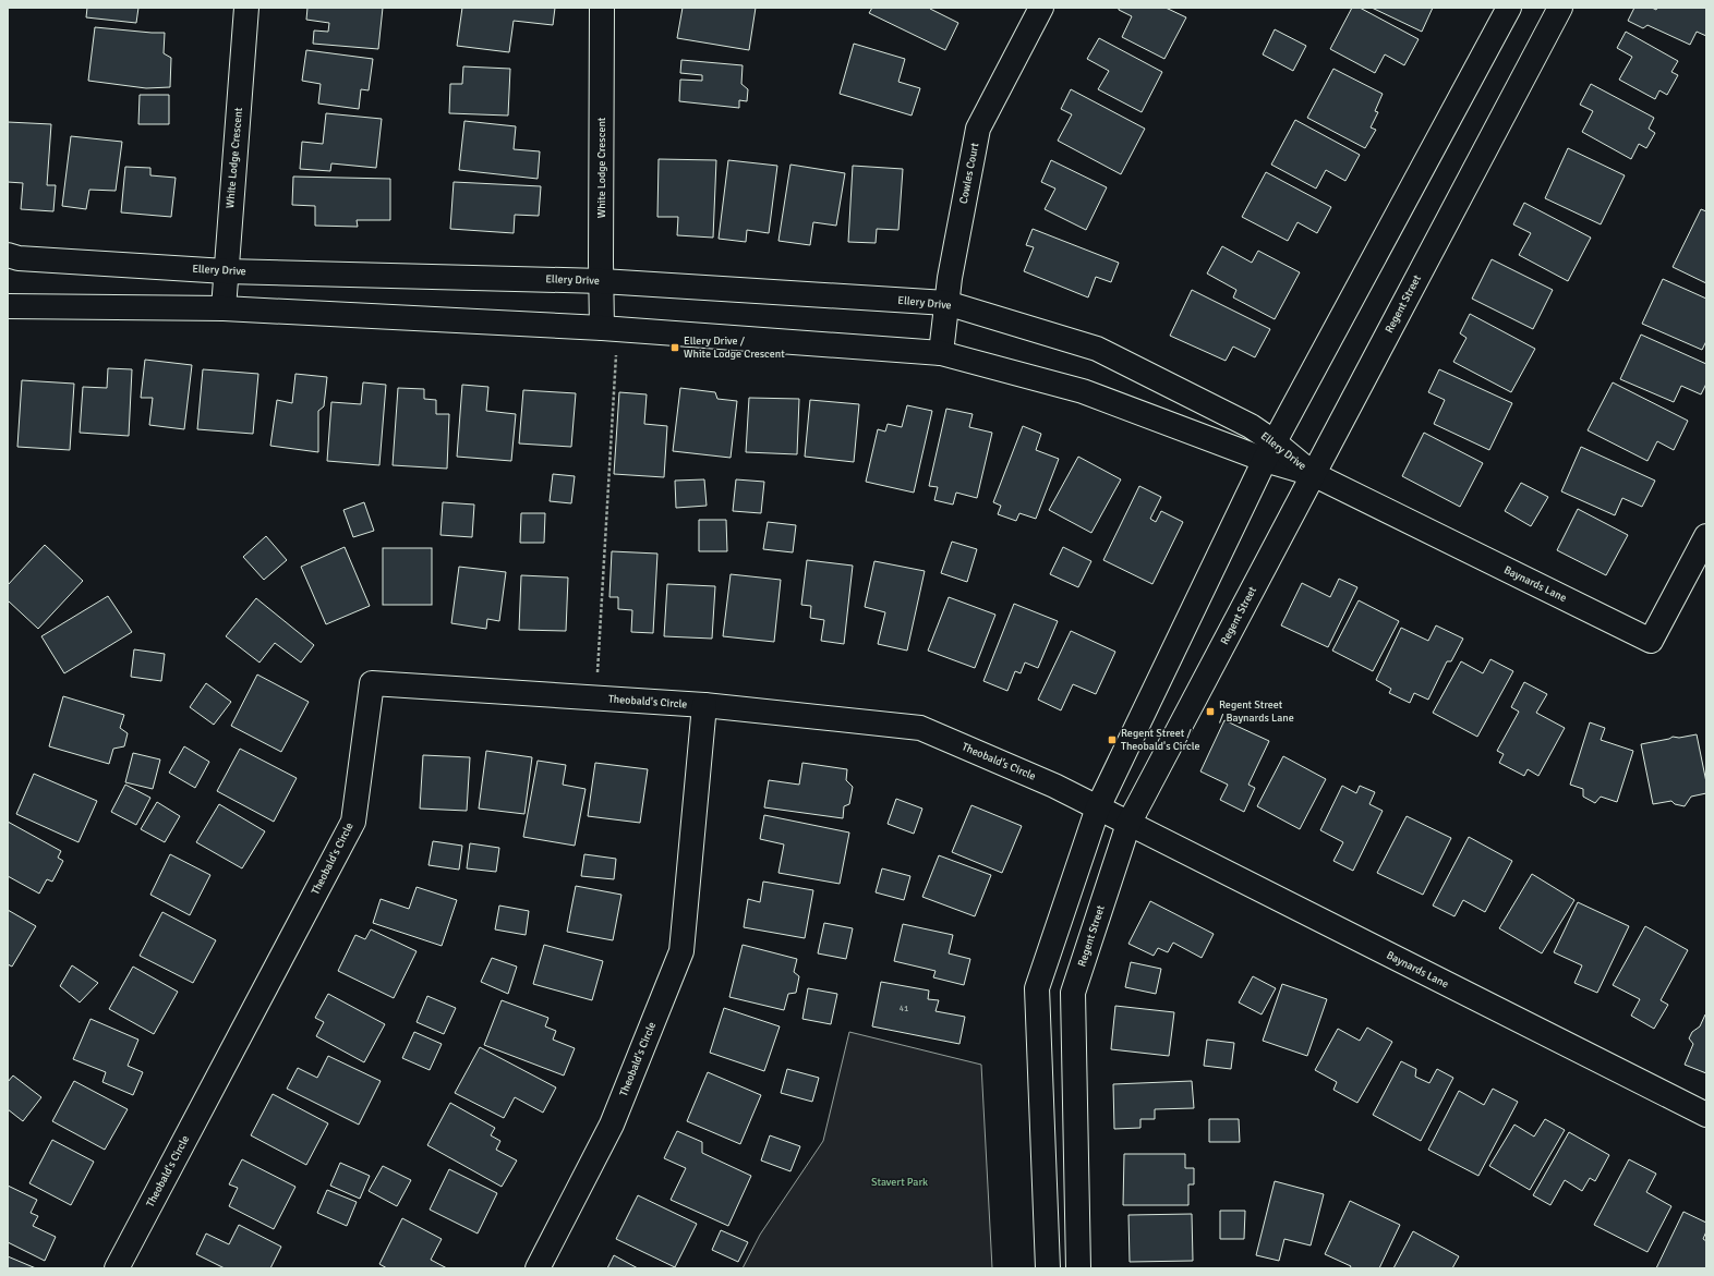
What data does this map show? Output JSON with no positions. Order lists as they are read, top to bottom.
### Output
{
  "streets": {
    "street": [
      "White Lodge Crescent",
      "Cowles Court",
      "Ellery Drive",
      "Regent Street",
      "Baynards Lane",
      "Theobald's Circle"
    ]
  },
  "crossings": [
    ["White Lodge Crescent", "Ellery Drive"],
    ["Cowles Court", "Ellery Drive"],
    ["Ellery Drive", "Regent Street"],
    ["Ellery Drive", "Baynards Lane"],
    ["Regent Street", "Baynards Lane"],
    ["Regent Street", "Theobald's Circle"],
    ["Baynards Lane", "Theobald's Circle"]
  ],
  "parks": ["Stavert Park"],
  "places": {
    "transit": ["Ellery Drive / White Lodge Crescent", "Regent Street / Baynards Lane", "Regent Street / Theobald's Circle"]
  },
  "house_numbers": ["41"]
}
